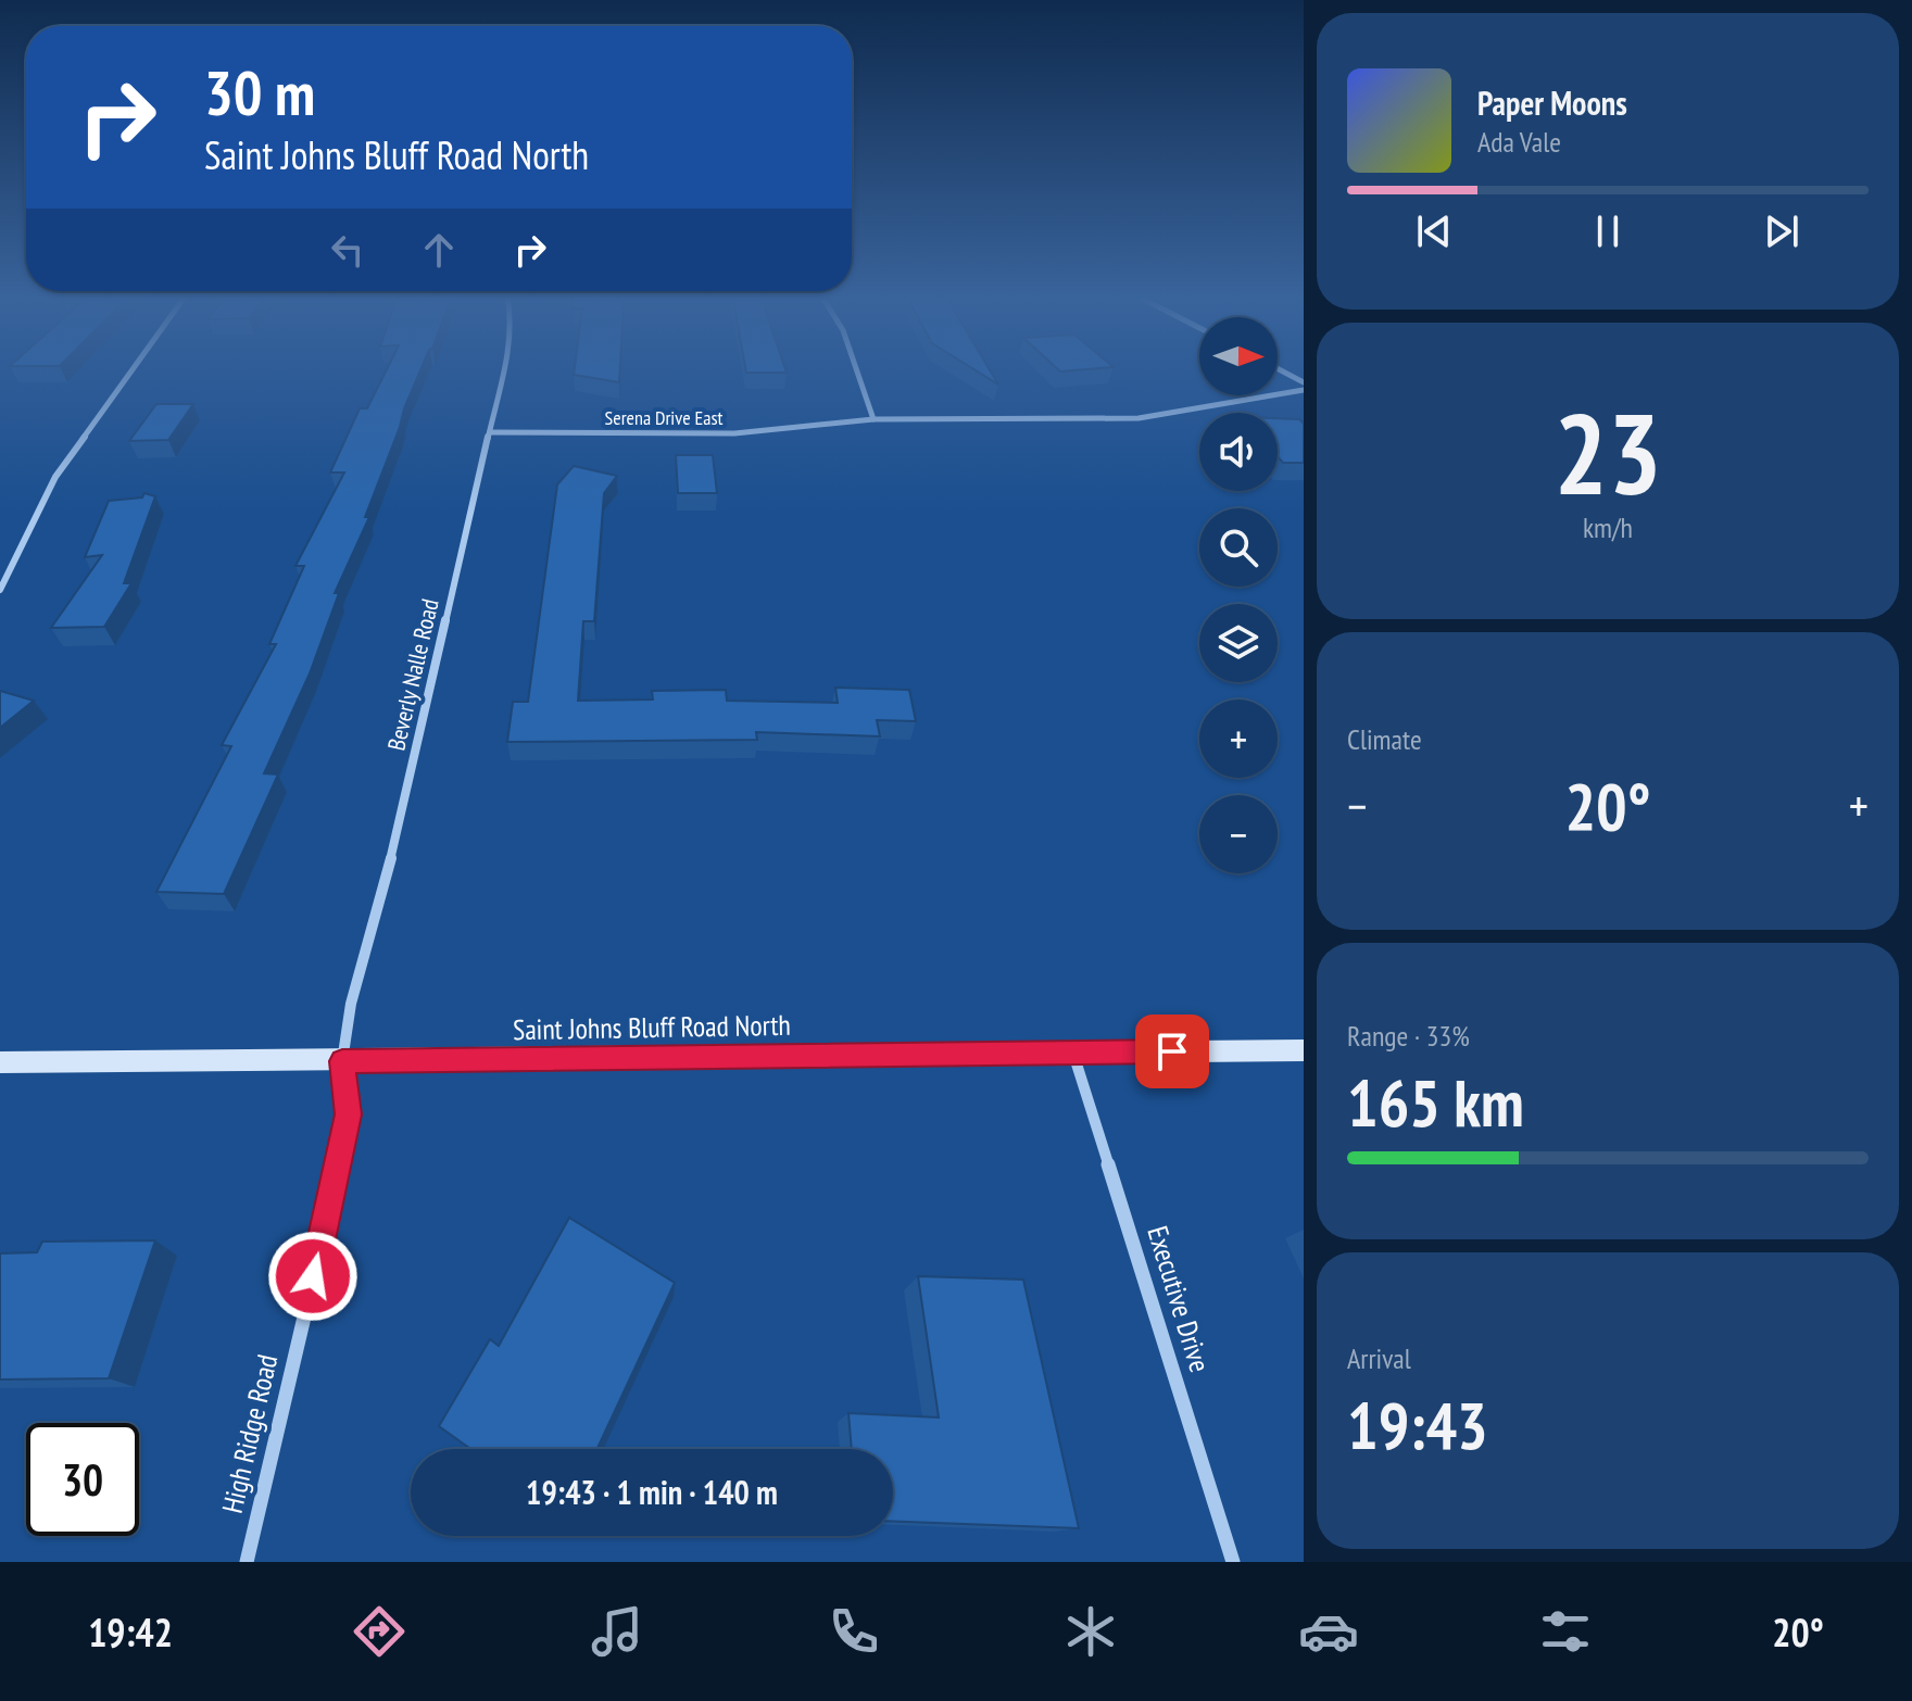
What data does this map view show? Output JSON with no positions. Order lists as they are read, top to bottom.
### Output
{
  "streets": {
    "main road": ["Saint Johns Bluff Road North"],
    "street": [
      "Serena Drive East",
      "Beverly Nalle Road",
      "Executive Drive",
      "High Ridge Road"
    ]
  },
  "crossings": [
    ["Serena Drive East", "Beverly Nalle Road"],
    ["Beverly Nalle Road", "Saint Johns Bluff Road North"],
    ["Beverly Nalle Road", "High Ridge Road"],
    ["Saint Johns Bluff Road North", "Executive Drive"],
    ["Saint Johns Bluff Road North", "High Ridge Road"]
  ],
  "north": "right",
  "page": {
    "turn": ["30 m", "Saint Johns Bluff Road North"],
    "song": ["Paper Moons", "Ada Vale"],
    "map_buttons": ["+", "−"],
    "tile": [
      ["23", "km/h"],
      "Climate",
      ["Range · 33%", "165 km"],
      ["Arrival", "19:43"]
    ],
    "heat": ["−", "20°", "+"],
    "limit": "30",
    "trip": "19:43 · 1 min · 140 m",
    "tabs": ["19:42", "20°"]
  }
}
